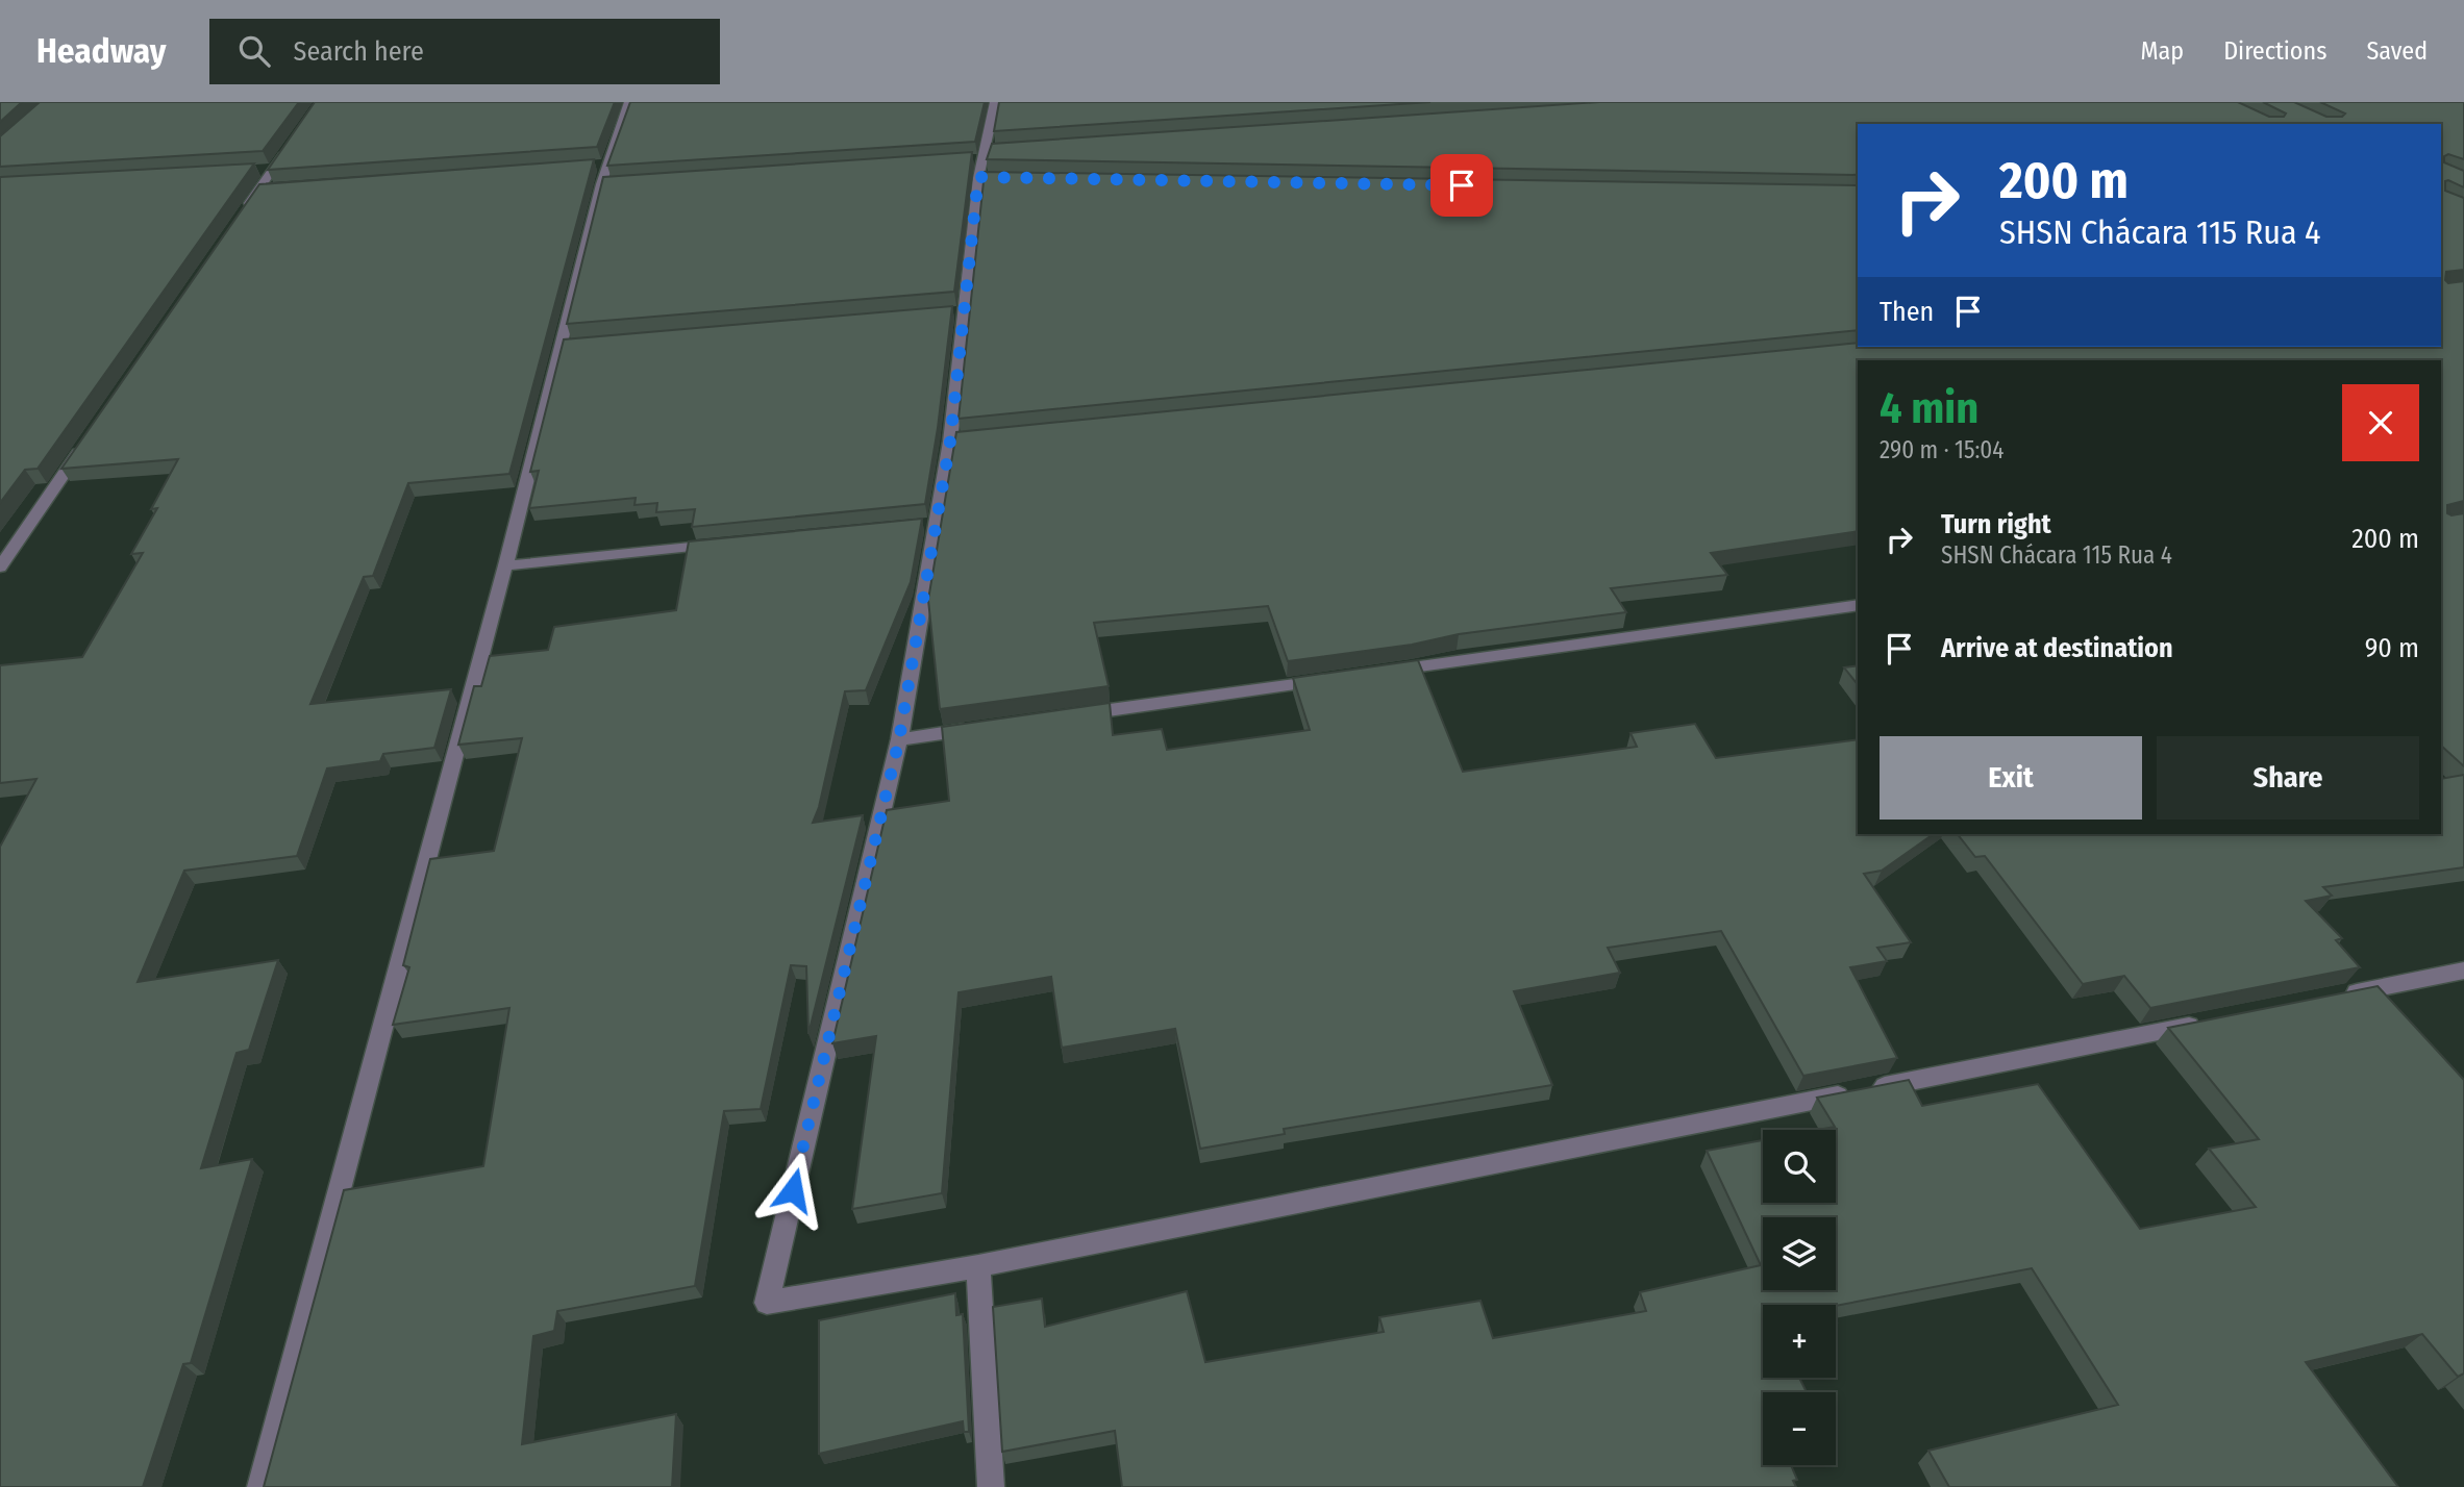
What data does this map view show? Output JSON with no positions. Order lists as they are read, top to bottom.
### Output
{
  "page": {
    "header": "Headway",
    "search": "Search here",
    "nav": ["Map", "Directions", "Saved"],
    "turn": ["200 m", "SHSN Chácara 115 Rua 4"],
    "then": "Then",
    "heading": ["4 min", "290 m · 15:04"],
    "list": [
      {
        "name": "Turn right",
        "note": "SHSN Chácara 115 Rua 4",
        "value": "200 m"
      },
      {
        "name": "Arrive at destination",
        "value": "90 m"
      }
    ],
    "buttons": ["Exit", "Share"],
    "map_buttons": ["+", "−"]
  }
}
